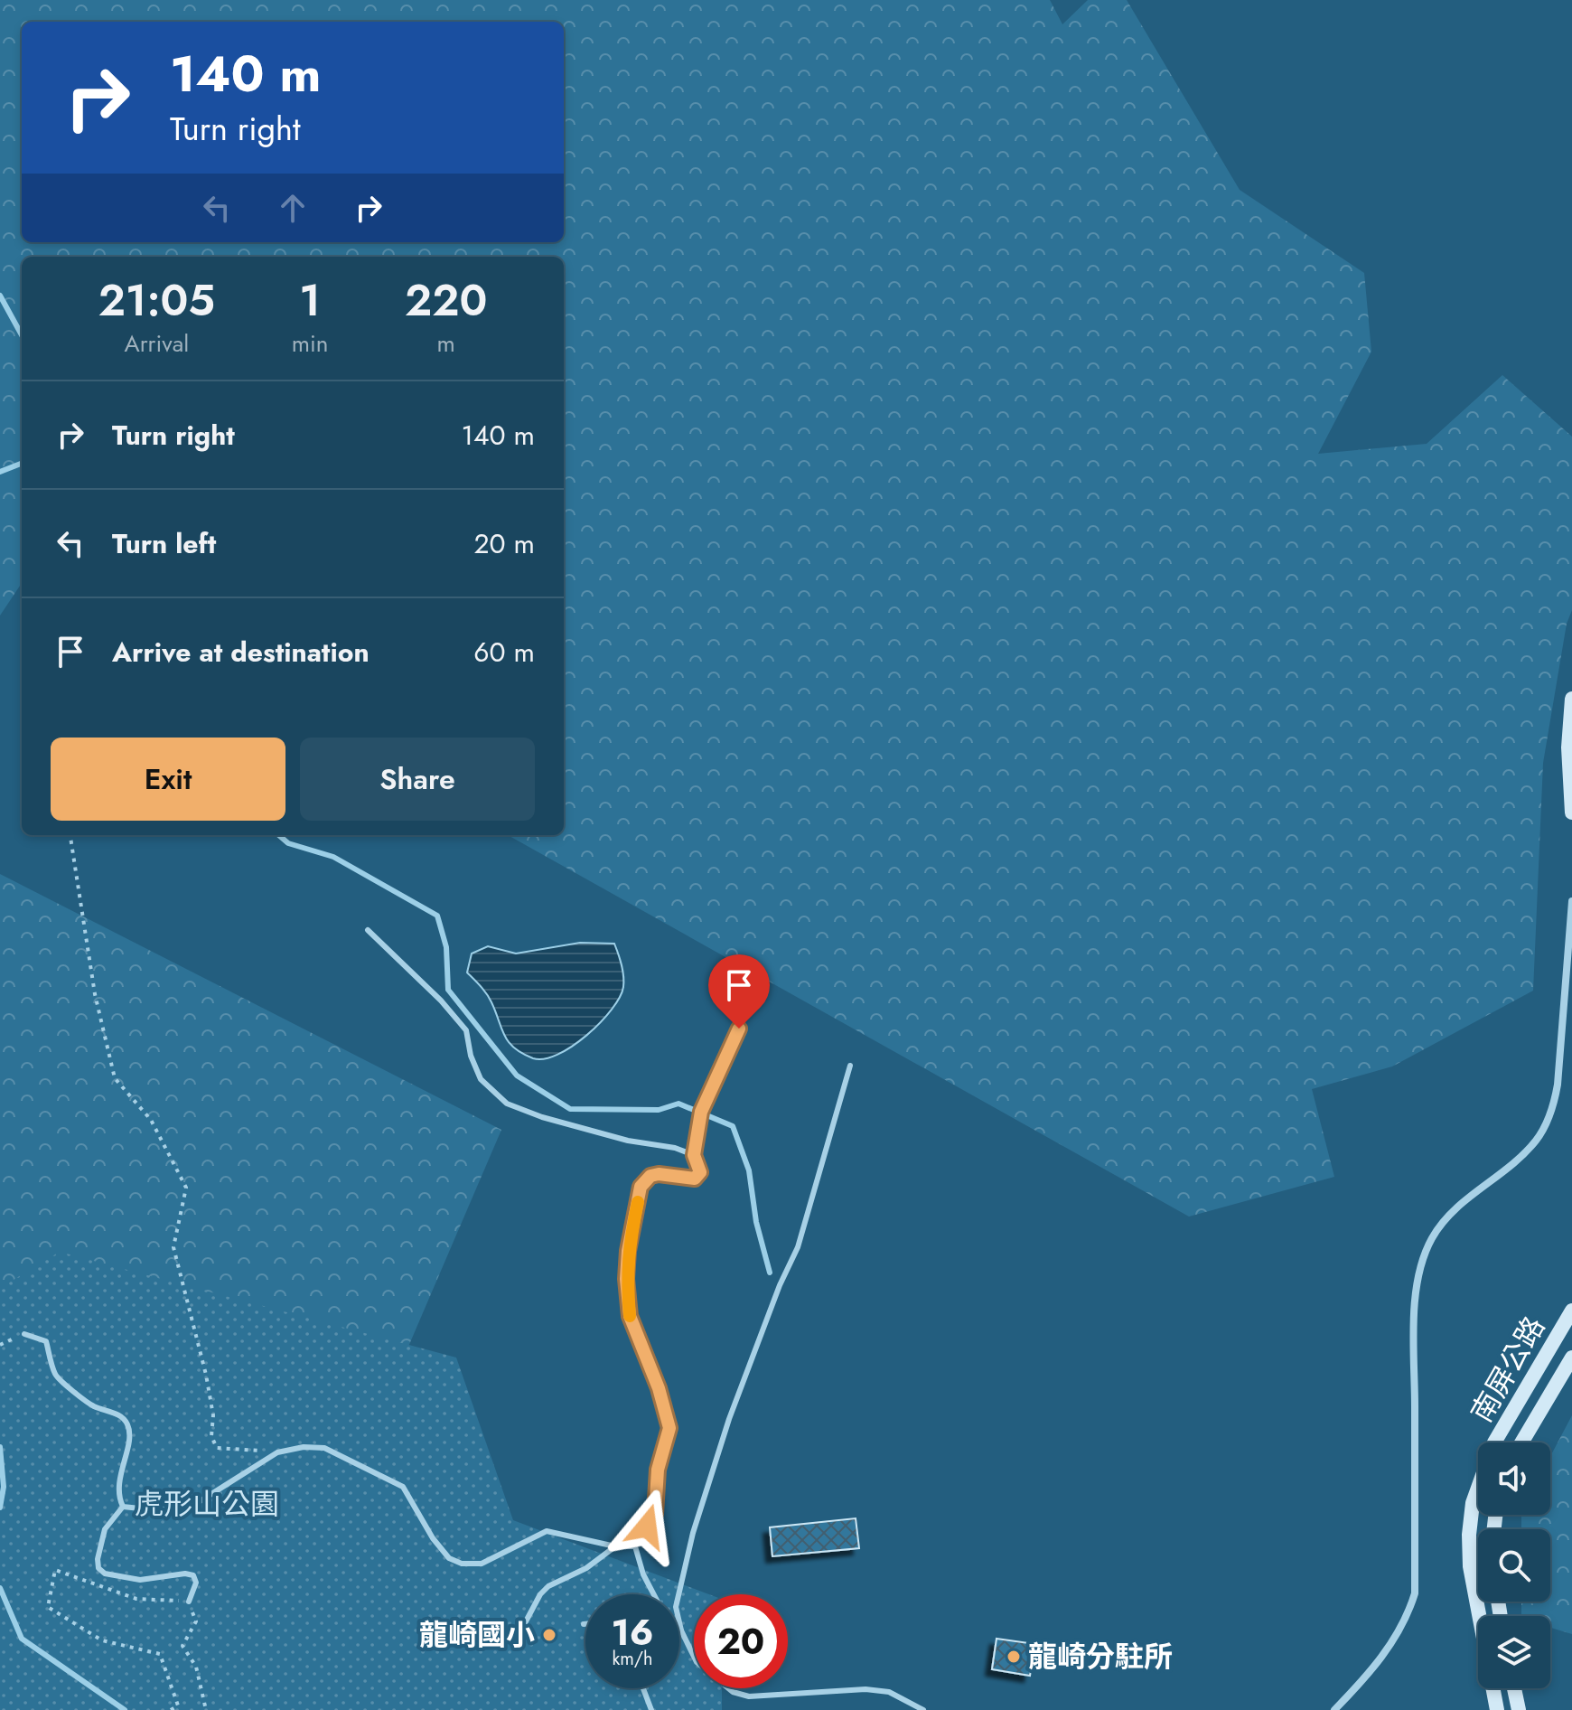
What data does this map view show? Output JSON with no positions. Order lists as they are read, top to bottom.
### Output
{
  "streets": {
    "main road": ["南屏公路"]
  },
  "parks": ["虎形山公園"],
  "places": ["龍崎國小", "龍崎分駐所"],
  "page": {
    "turn": ["140 m", "Turn right"],
    "eta": [
      "21:05",
      "Arrival",
      "1",
      "min",
      "220",
      "m"
    ],
    "list": [
      {
        "name": "Turn right",
        "value": "140 m"
      },
      {
        "name": "Turn left",
        "value": "20 m"
      },
      {
        "name": "Arrive at destination",
        "value": "60 m"
      }
    ],
    "buttons": ["Exit", "Share"],
    "speed": "16 km/h",
    "limit": "20"
  }
}
